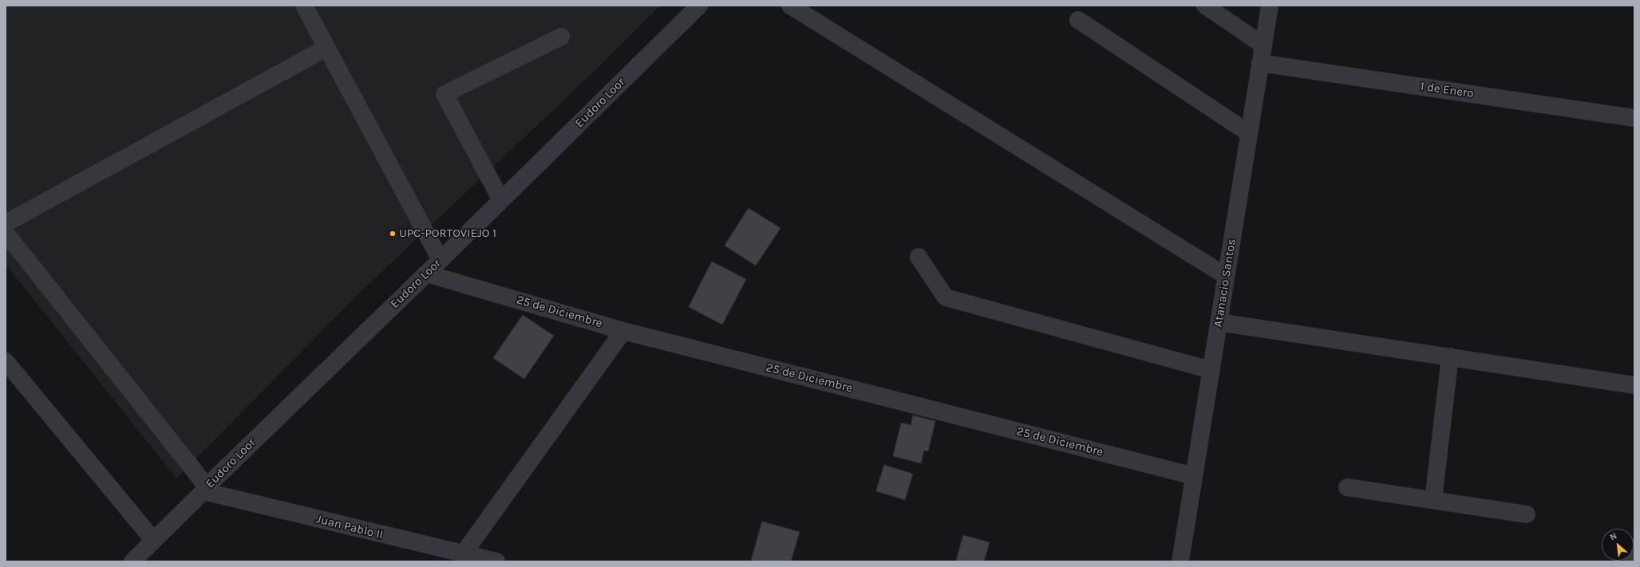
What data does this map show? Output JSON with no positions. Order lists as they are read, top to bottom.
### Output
{
  "streets": {
    "street": [
      "1 de Enero",
      "Eudoro Loor",
      "Atanacio Santos",
      "25 de Diciembre",
      "Juan Pablo II"
    ]
  },
  "crossings": [
    ["1 de Enero", "Atanacio Santos"],
    ["Eudoro Loor", "25 de Diciembre"],
    ["Eudoro Loor", "Juan Pablo II"],
    ["Atanacio Santos", "25 de Diciembre"]
  ],
  "places": ["UPC-PORTOVIEJO 1"],
  "north": "top left"
}
